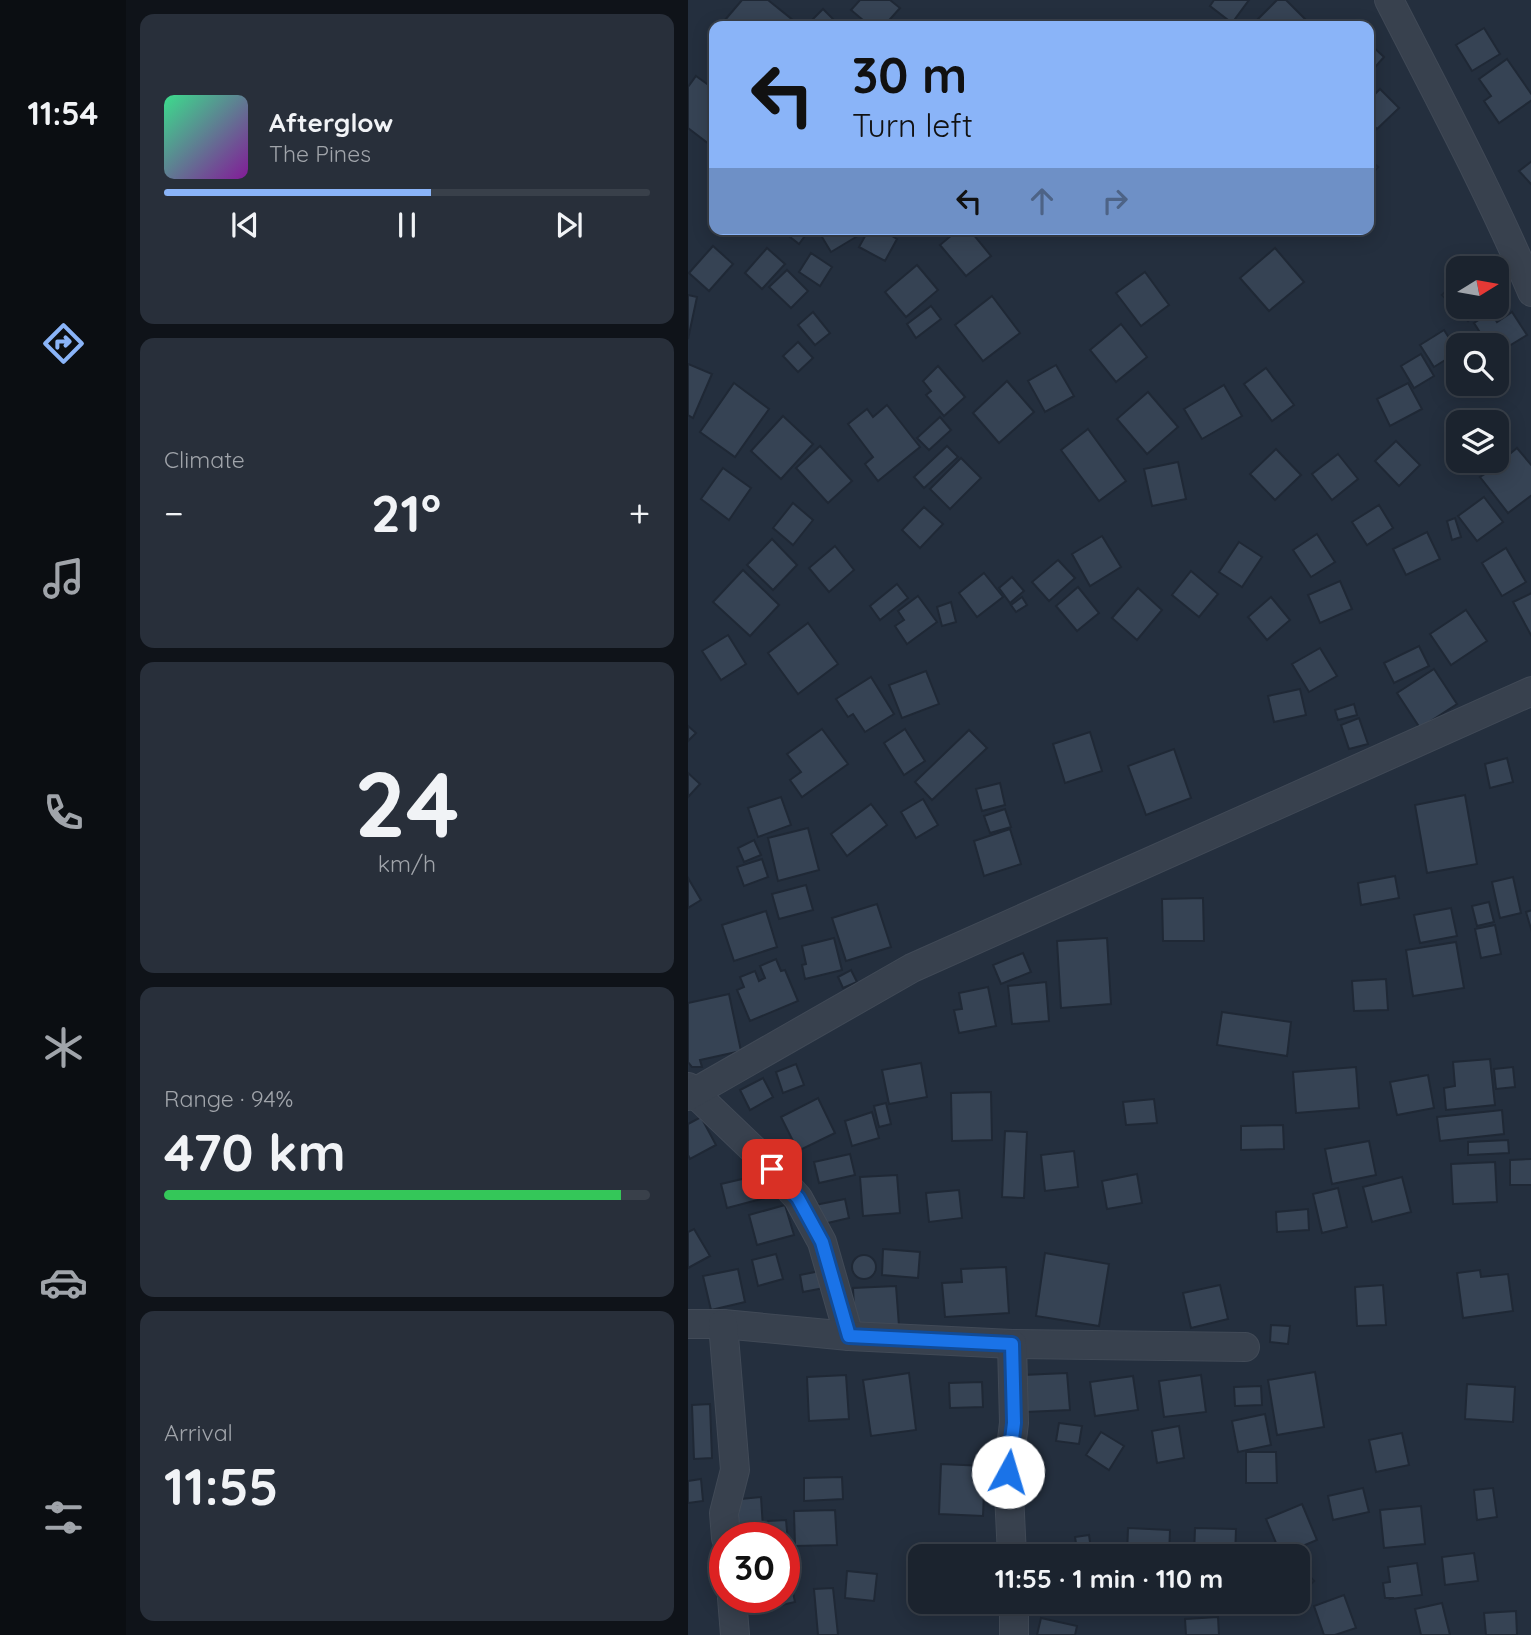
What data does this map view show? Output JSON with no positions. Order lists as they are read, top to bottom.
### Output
{
  "north": "right",
  "page": {
    "tabs": "11:54",
    "turn": ["30 m", "Turn left"],
    "song": ["Afterglow", "The Pines"],
    "tile": [
      "Climate",
      ["24", "km/h"],
      ["Range · 94%", "470 km"],
      ["Arrival", "11:55"]
    ],
    "heat": ["−", "21°", "+"],
    "limit": "30",
    "trip": "11:55 · 1 min · 110 m"
  }
}
